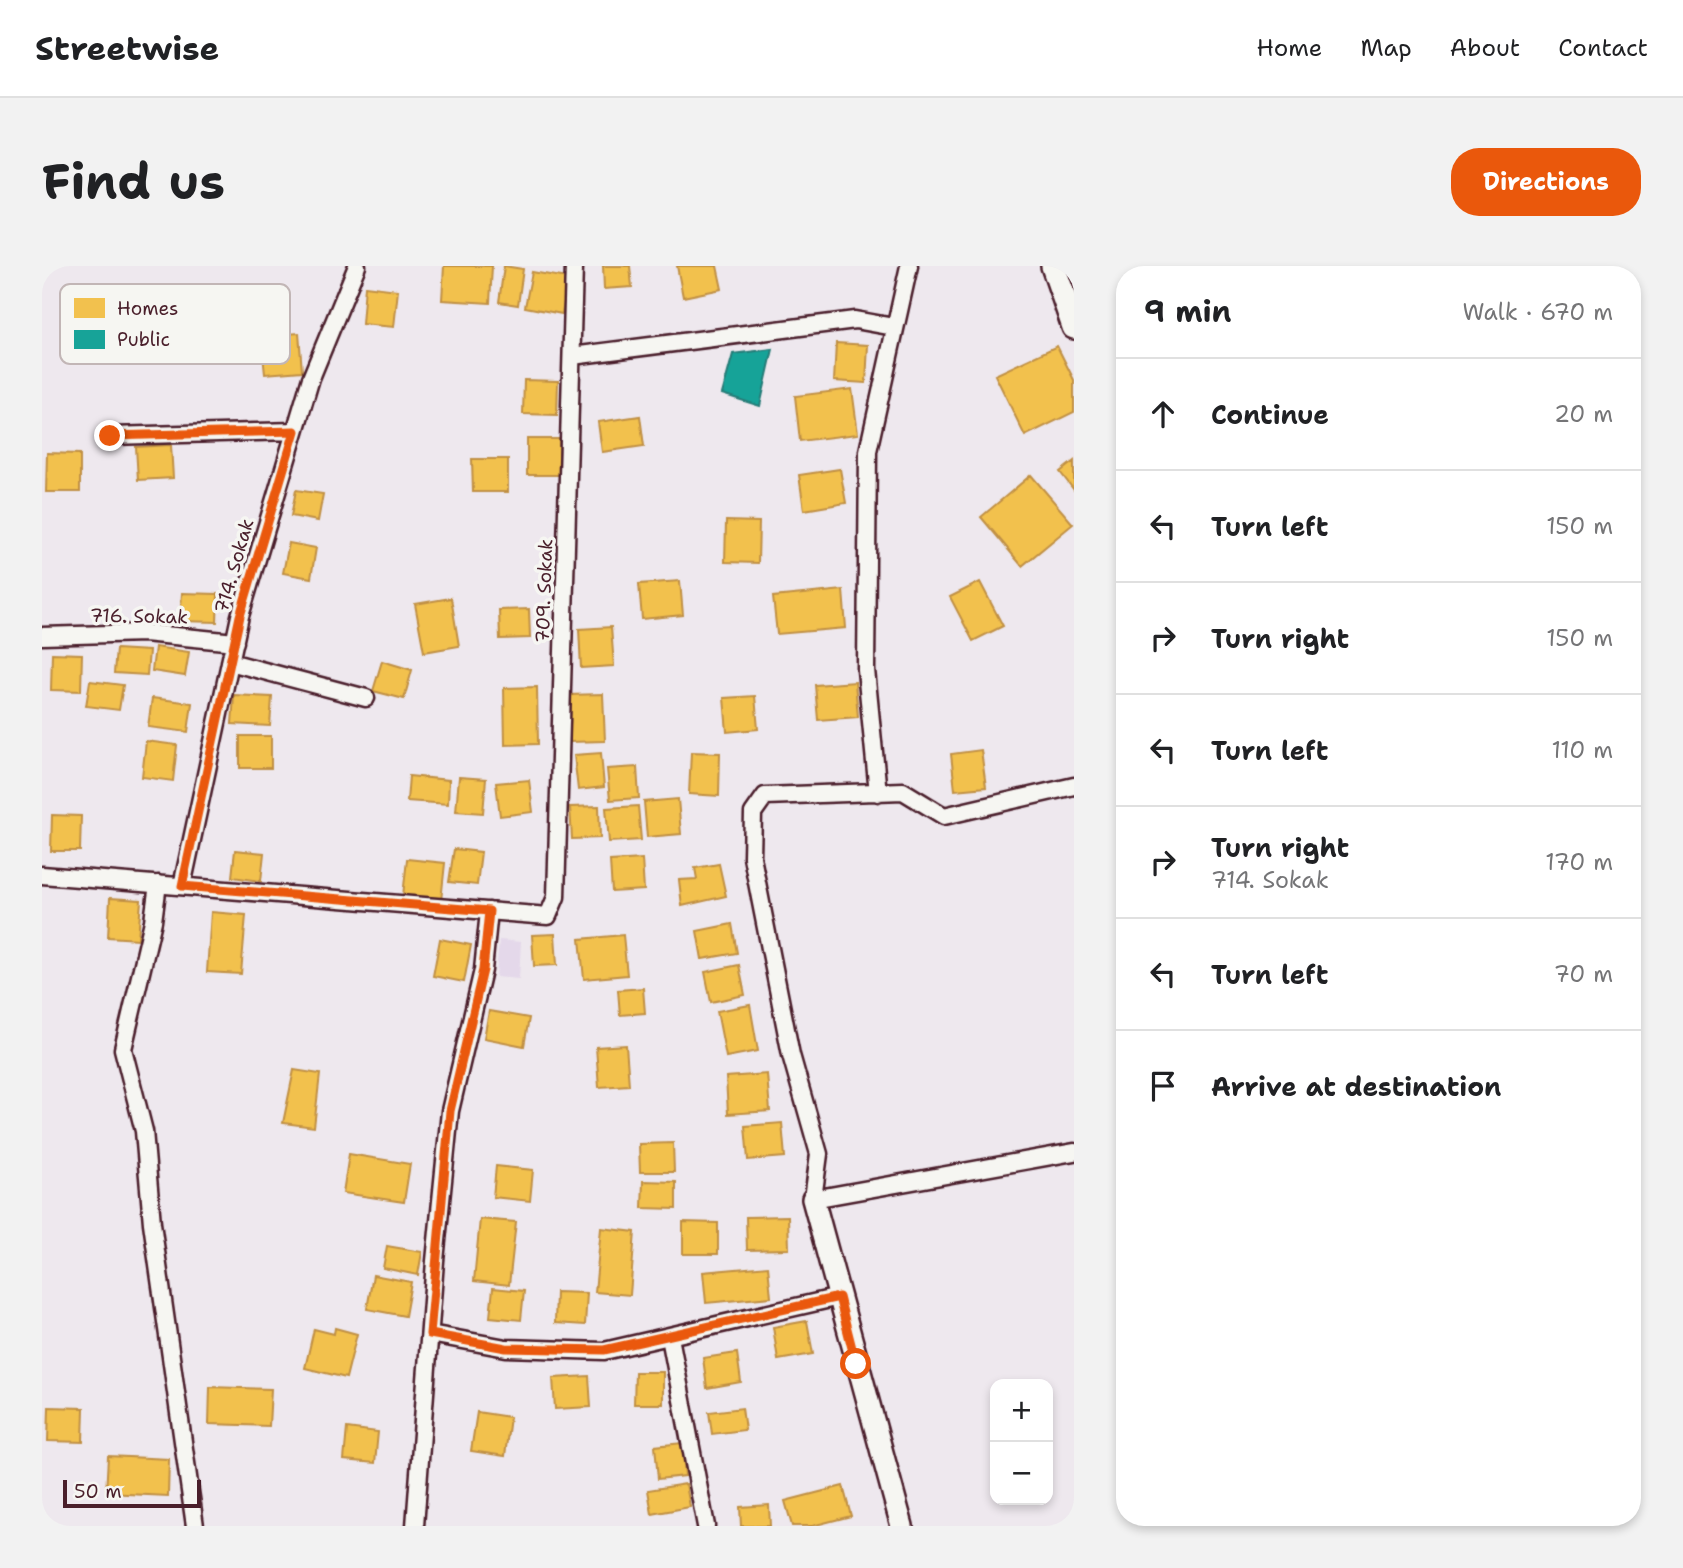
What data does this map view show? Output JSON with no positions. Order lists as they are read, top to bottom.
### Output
{
  "streets": {
    "street": ["714. Sokak", "709. Sokak", "716. Sokak"]
  },
  "crossings": [
    ["714. Sokak", "716. Sokak"]
  ],
  "legend": ["Homes", "Public"],
  "scale_bar": "50 m",
  "page": {
    "header": "Streetwise",
    "nav": [
      "Home",
      "Map",
      "About",
      "Contact"
    ],
    "buttons": "Directions",
    "title": "Find us",
    "heading": ["9 min", "Walk · 670 m"],
    "list": [
      ["Continue", "20 m"],
      ["Turn left", "150 m"],
      ["Turn right", "150 m"],
      ["Turn left", "110 m"],
      ["Turn right", "714. Sokak", "170 m"],
      ["Turn left", "70 m"],
      "Arrive at destination"
    ],
    "map_buttons": ["+", "−"],
    "scale": "50 m"
  }
}
